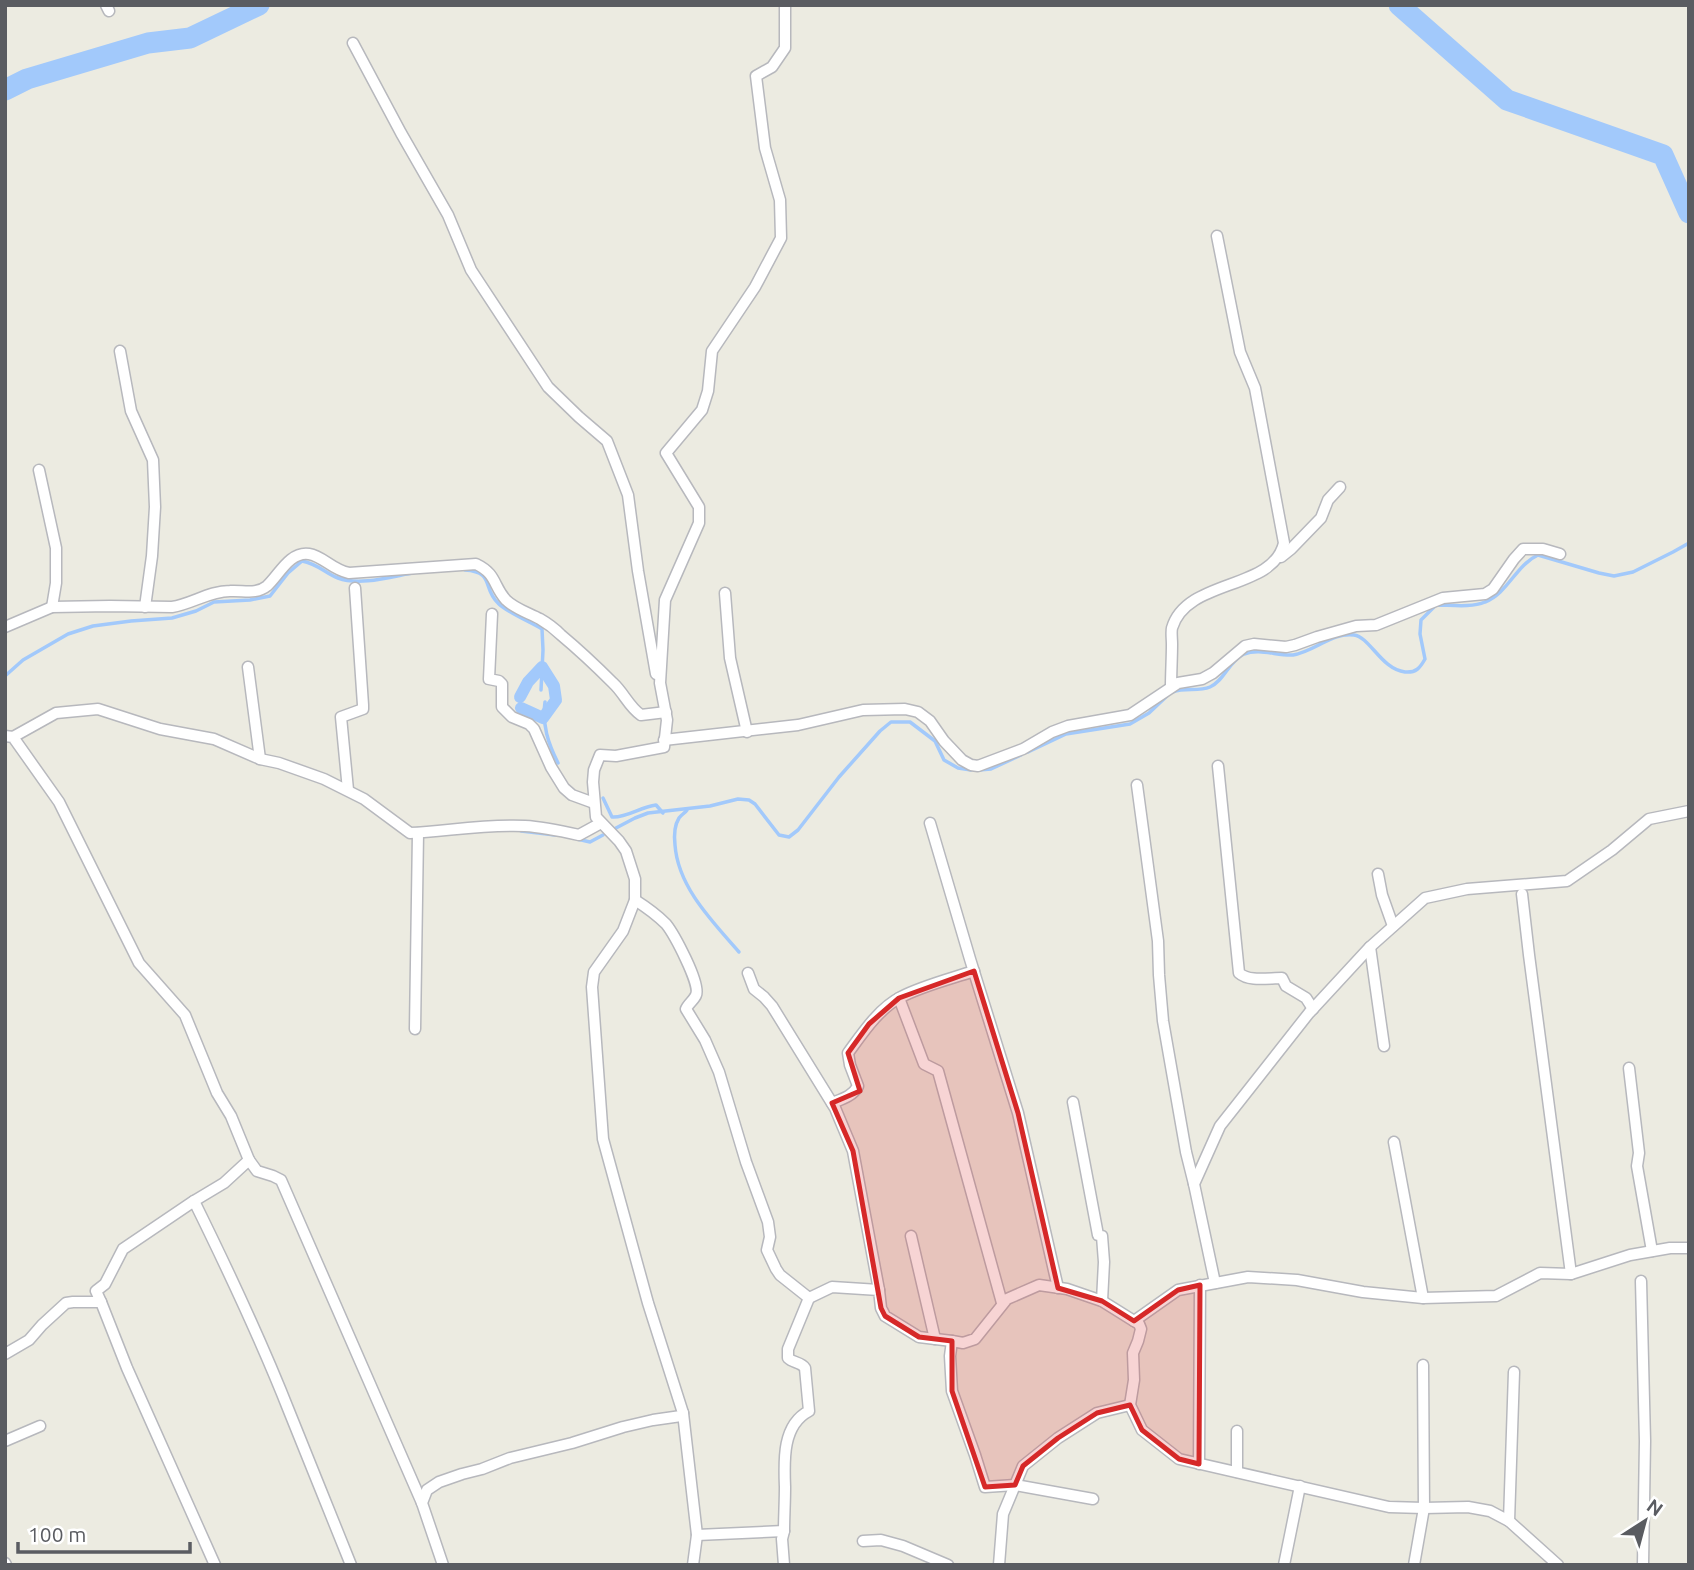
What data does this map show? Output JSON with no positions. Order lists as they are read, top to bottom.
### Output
{
  "scale_bar": "100 m",
  "north": "top right"
}
